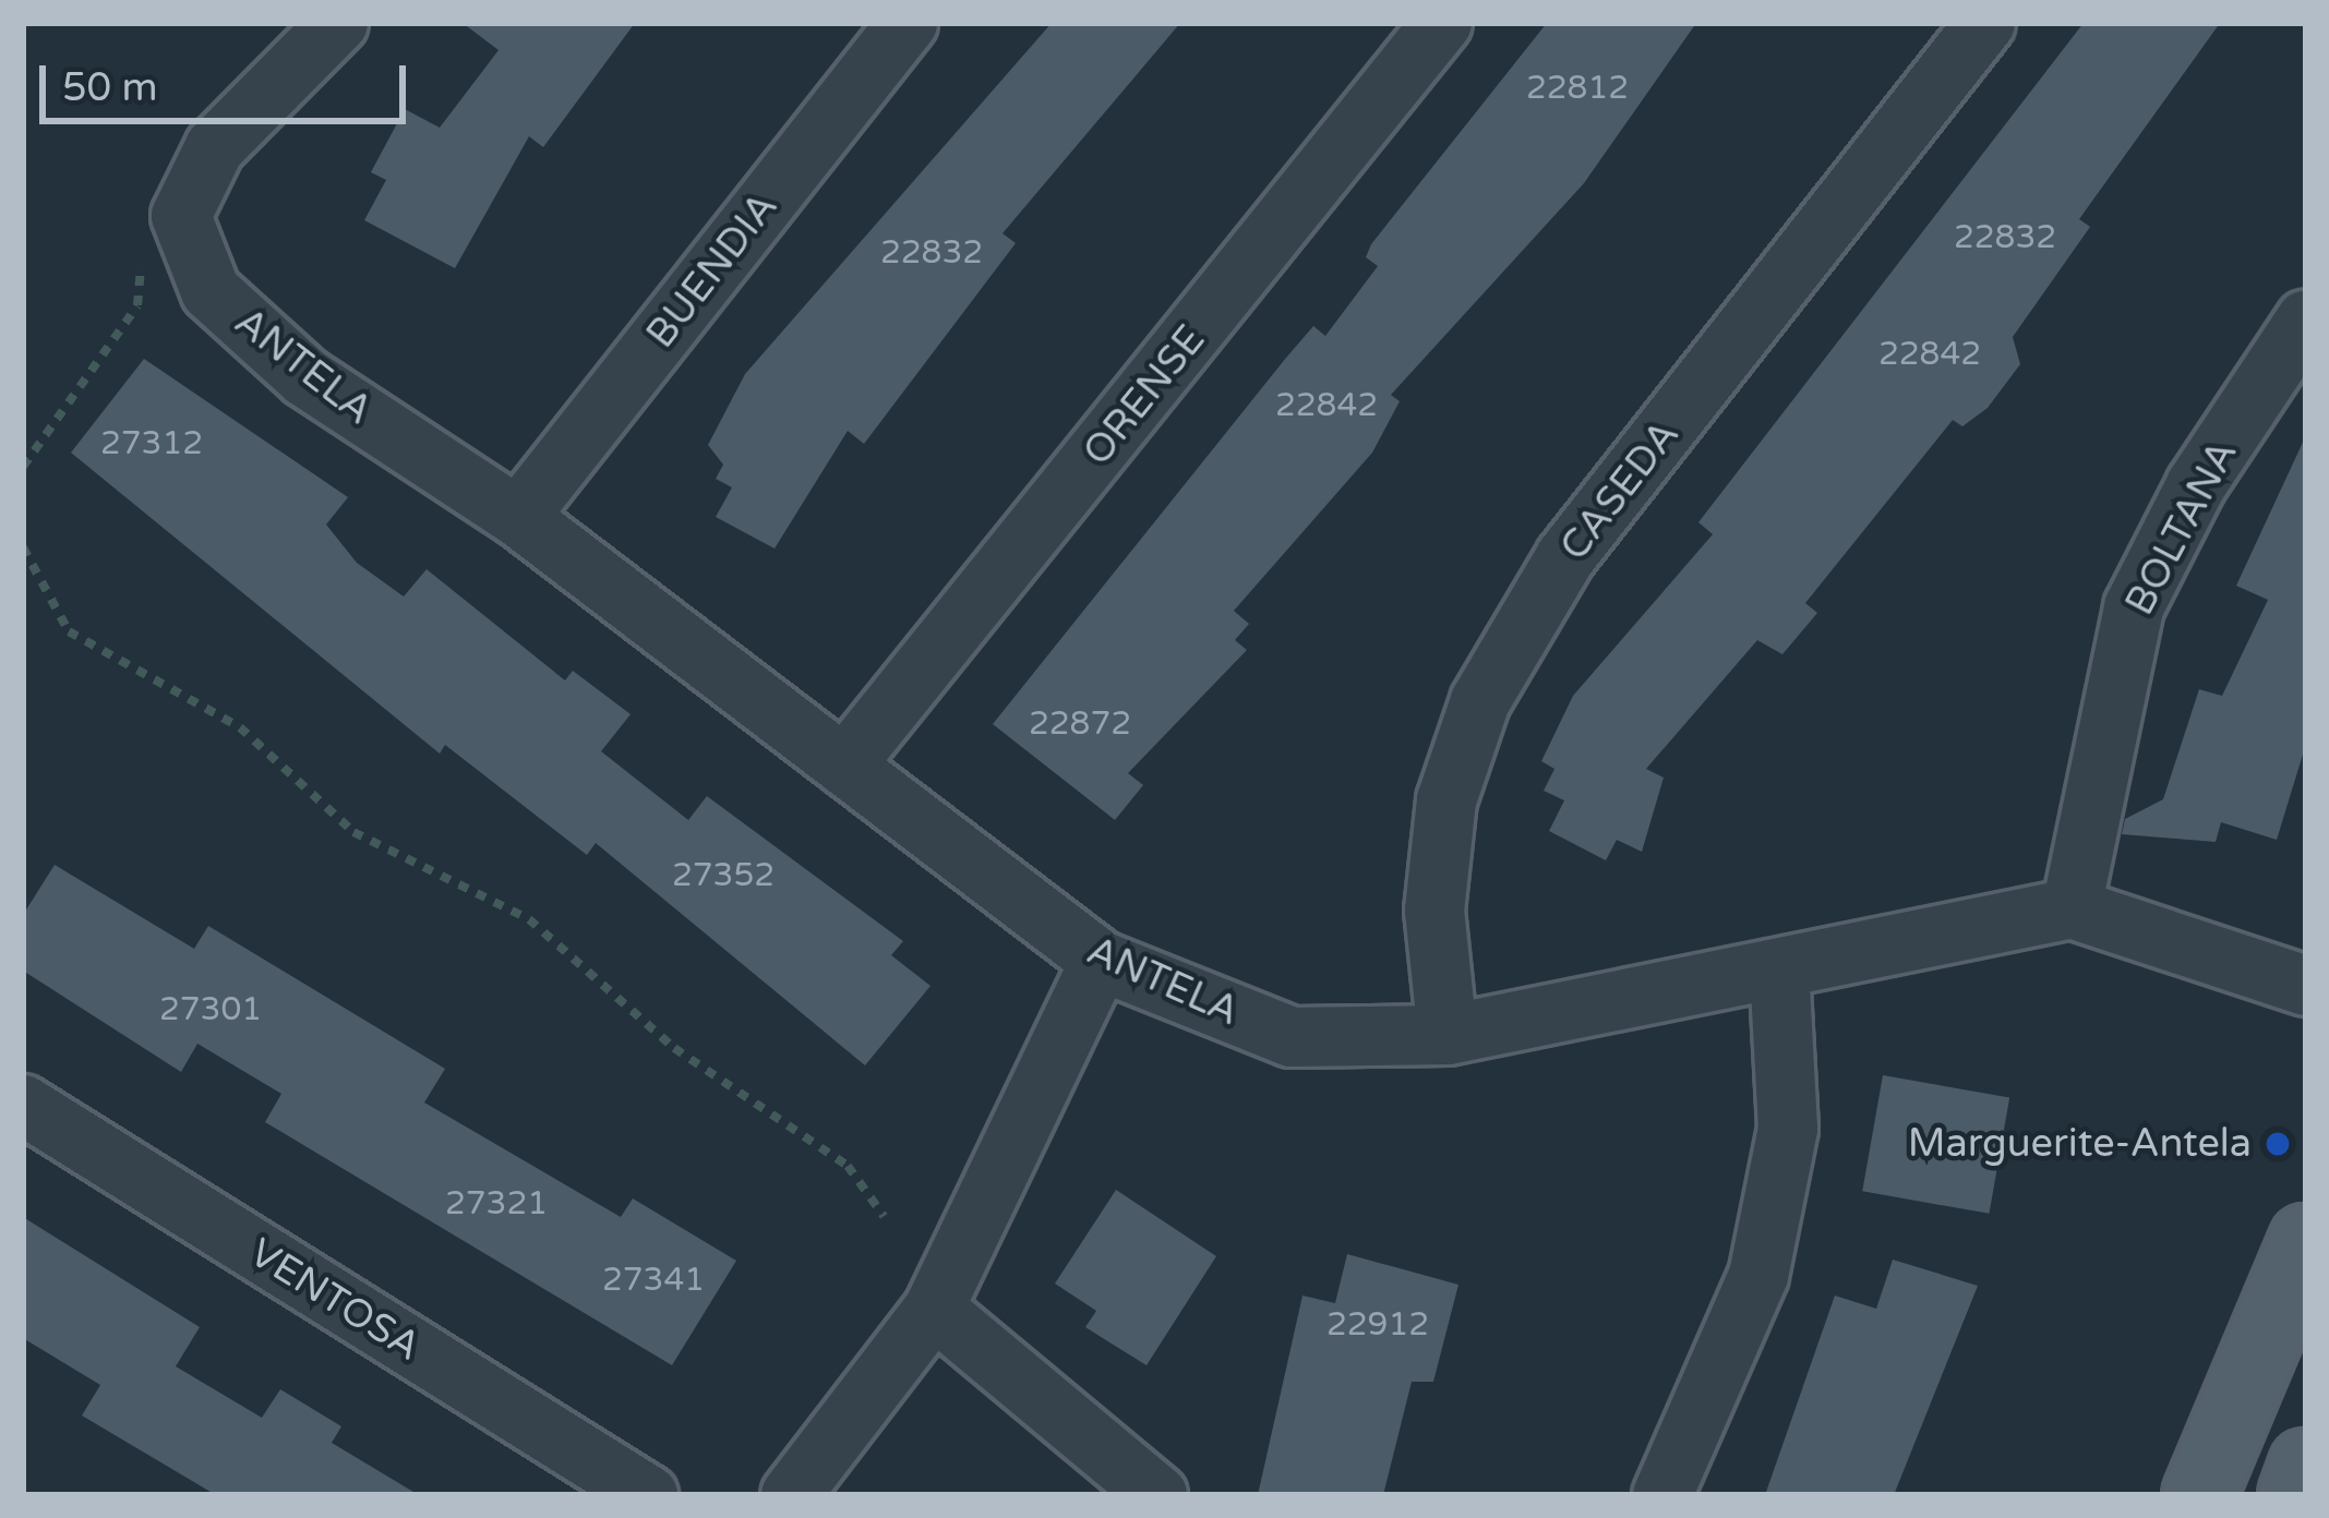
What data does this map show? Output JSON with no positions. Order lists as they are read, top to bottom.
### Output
{
  "streets": {
    "street": [
      "BUENDIA",
      "ANTELA",
      "ORENSE",
      "CASEDA",
      "BOLTANA",
      "VENTOSA"
    ]
  },
  "crossings": [
    ["BUENDIA", "ANTELA"],
    ["ANTELA", "ORENSE"],
    ["ANTELA", "CASEDA"],
    ["ANTELA", "BOLTANA"]
  ],
  "places": ["Marguerite-Antela"],
  "house_numbers": [
    "22812",
    "22832",
    "22832",
    "22842",
    "22842",
    "27312",
    "22872",
    "27352",
    "27301",
    "27321",
    "27341",
    "22912"
  ],
  "scale_bar": "50 m"
}
